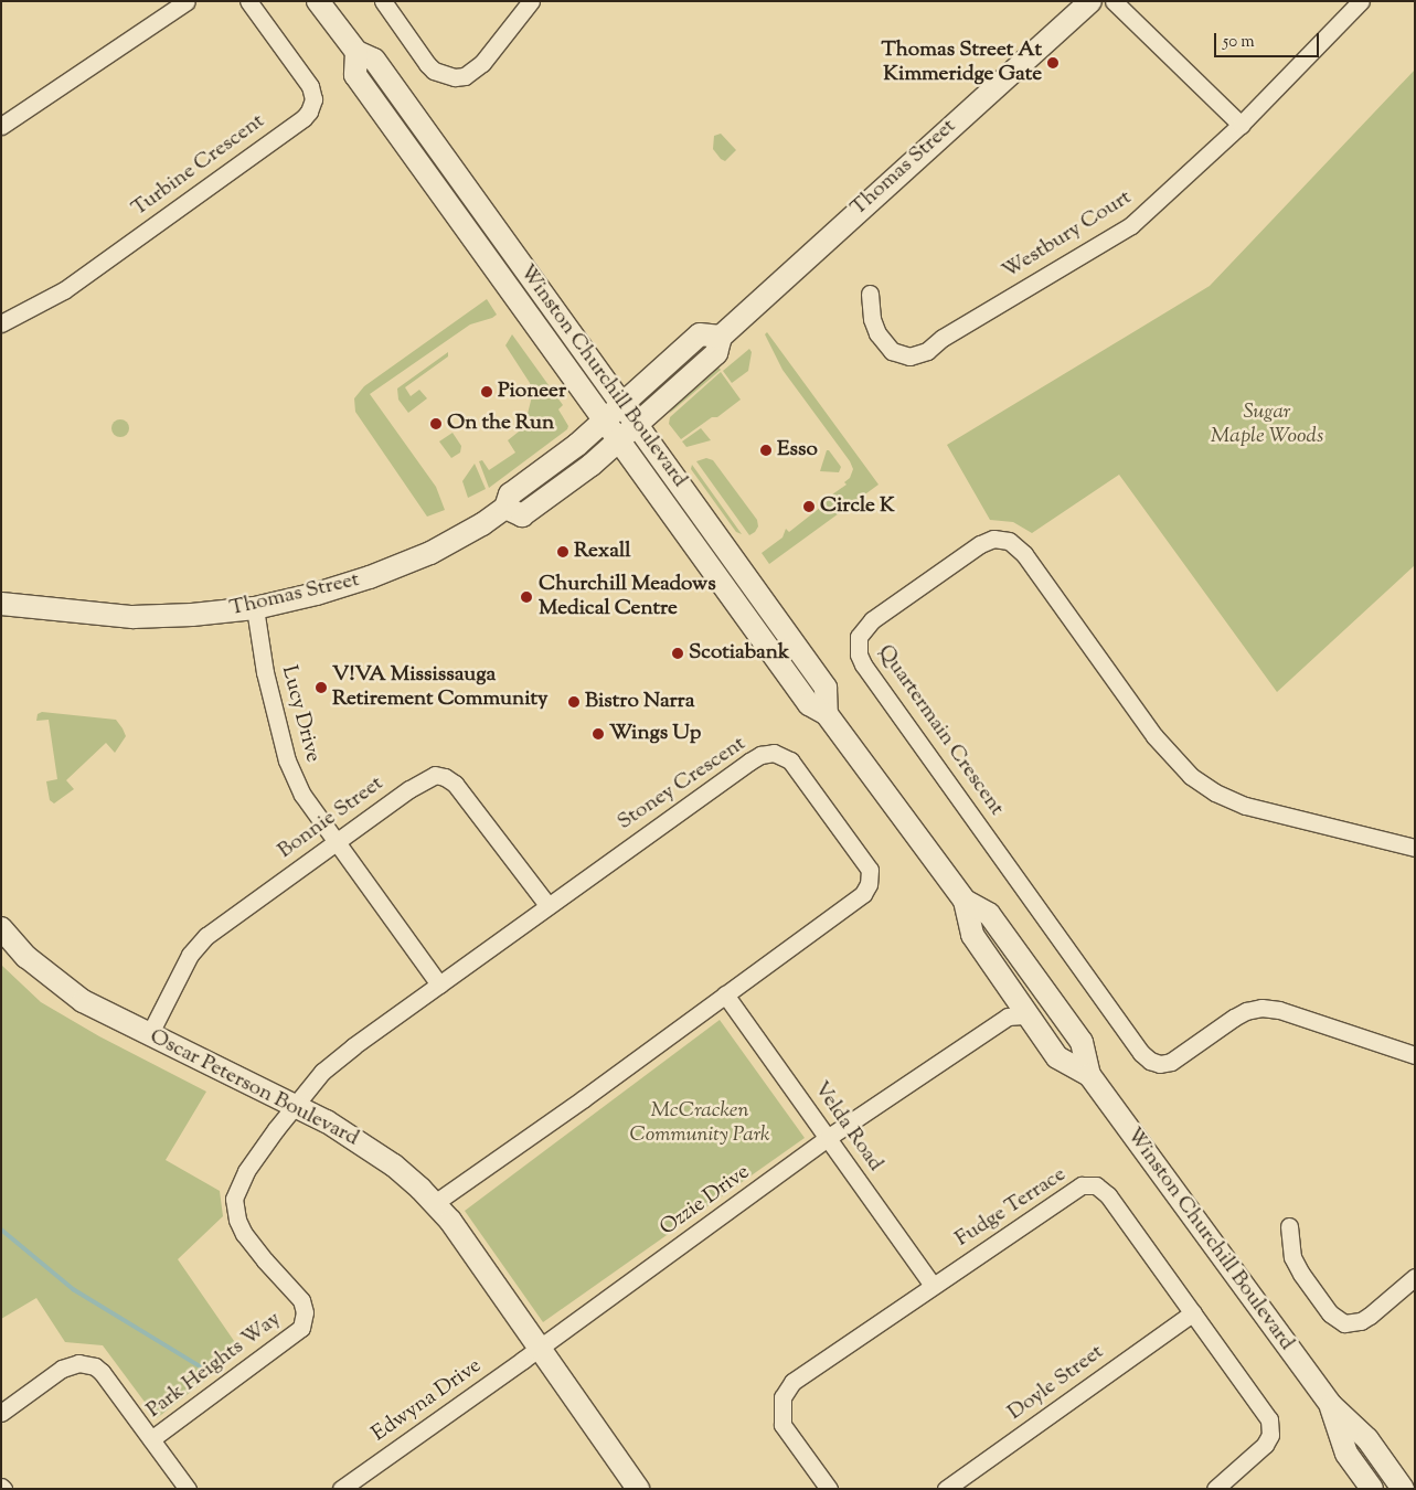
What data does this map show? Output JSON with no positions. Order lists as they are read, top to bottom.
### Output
{
  "streets": {
    "main road": ["Thomas Street", "Winston Churchill Boulevard", "Oscar Peterson Boulevard"],
    "street": [
      "Turbine Crescent",
      "Westbury Court",
      "Lucy Drive",
      "Quartermain Crescent",
      "Stoney Crescent",
      "Bonnie Street",
      "Velda Road",
      "Ozzie Drive",
      "Fudge Terrace",
      "Park Heights Way",
      "Doyle Street",
      "Edwyna Drive"
    ]
  },
  "crossings": [
    ["Thomas Street", "Winston Churchill Boulevard"],
    ["Thomas Street", "Lucy Drive"],
    ["Lucy Drive", "Stoney Crescent"],
    ["Lucy Drive", "Bonnie Street"],
    ["Stoney Crescent", "Bonnie Street"],
    ["Stoney Crescent", "Oscar Peterson Boulevard"],
    ["Stoney Crescent", "Velda Road"],
    ["Stoney Crescent", "Park Heights Way"],
    ["Bonnie Street", "Oscar Peterson Boulevard"],
    ["Oscar Peterson Boulevard", "Ozzie Drive"],
    ["Oscar Peterson Boulevard", "Park Heights Way"],
    ["Oscar Peterson Boulevard", "Edwyna Drive"],
    ["Velda Road", "Ozzie Drive"],
    ["Velda Road", "Fudge Terrace"],
    ["Ozzie Drive", "Edwyna Drive"],
    ["Fudge Terrace", "Doyle Street"]
  ],
  "parks": ["Sugar Maple Woods", "McCracken Community Park"],
  "places": [
    "Thomas Street At Kimmeridge Gate",
    "Pioneer",
    "On the Run",
    "Esso",
    "Circle K",
    "Rexall",
    "Churchill Meadows Medical Centre",
    "Scotiabank",
    "V!VA Mississauga Retirement Community",
    "Bistro Narra",
    "Wings Up"
  ],
  "scale_bar": "50 m"
}
